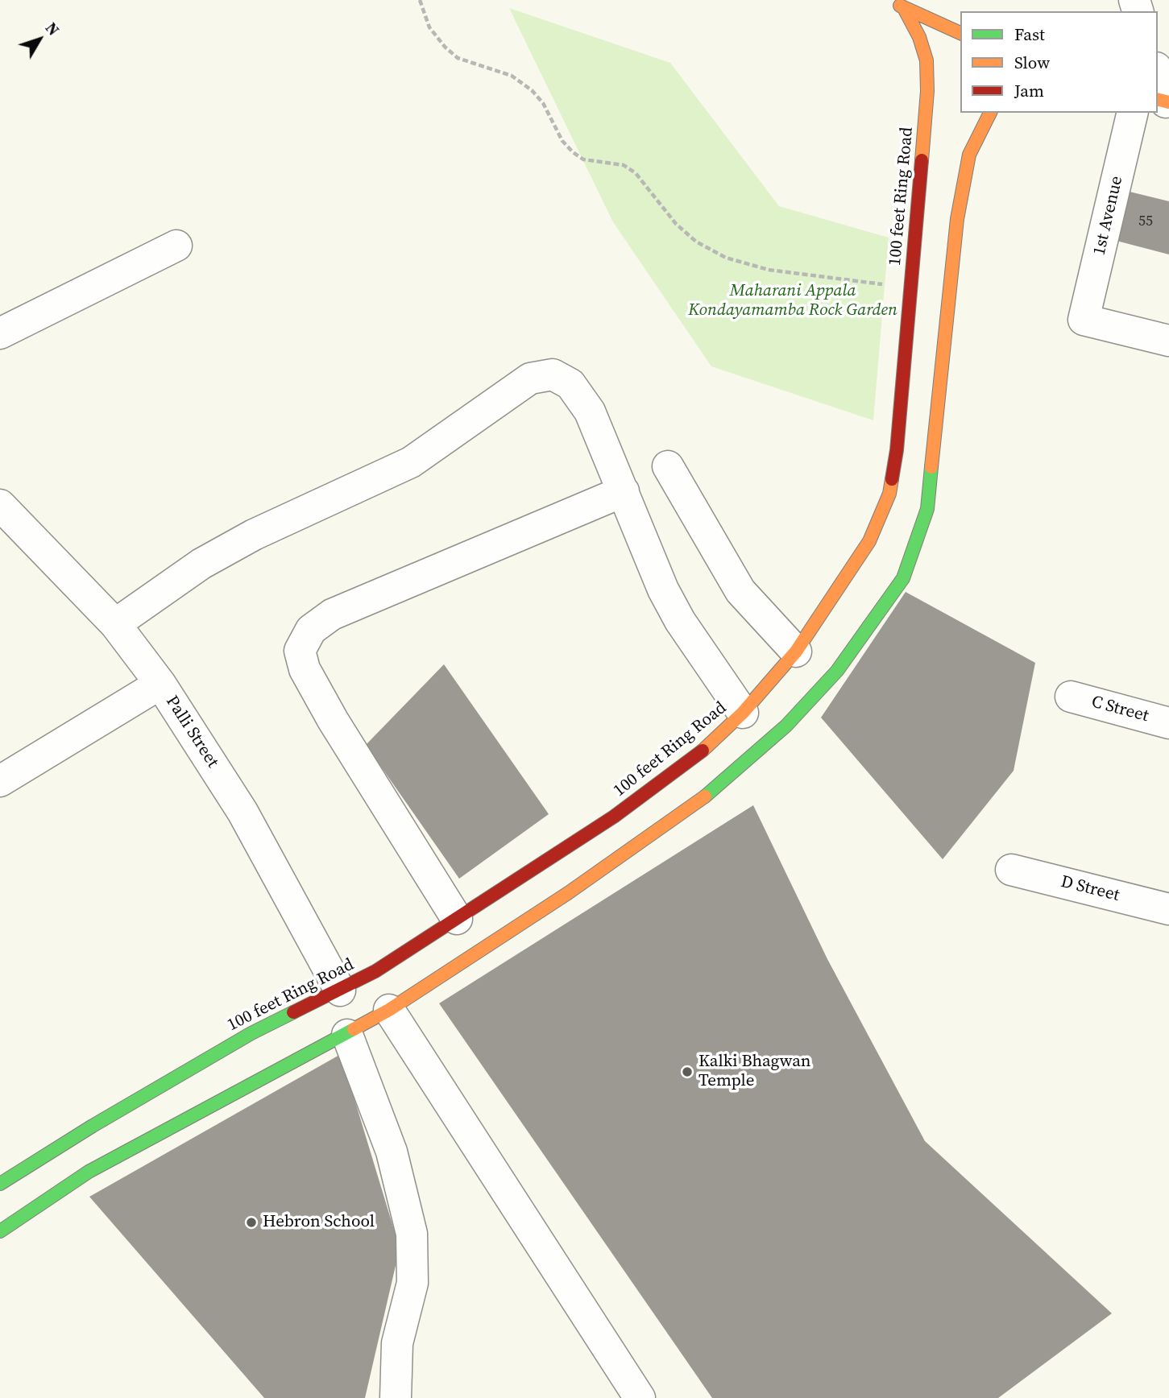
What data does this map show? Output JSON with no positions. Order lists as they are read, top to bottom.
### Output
{
  "streets": {
    "main road": ["100 feet Ring Road"],
    "street": [
      "1st Avenue",
      "C Street",
      "Palli Street",
      "D Street"
    ]
  },
  "crossings": [
    ["100 feet Ring Road", "Palli Street"]
  ],
  "parks": ["Maharani Appala Kondayamamba Rock Garden"],
  "places": ["Kalki Bhagwan Temple", "Hebron School"],
  "house_numbers": ["55"],
  "legend": ["Fast", "Slow", "Jam"],
  "north": "top right"
}
